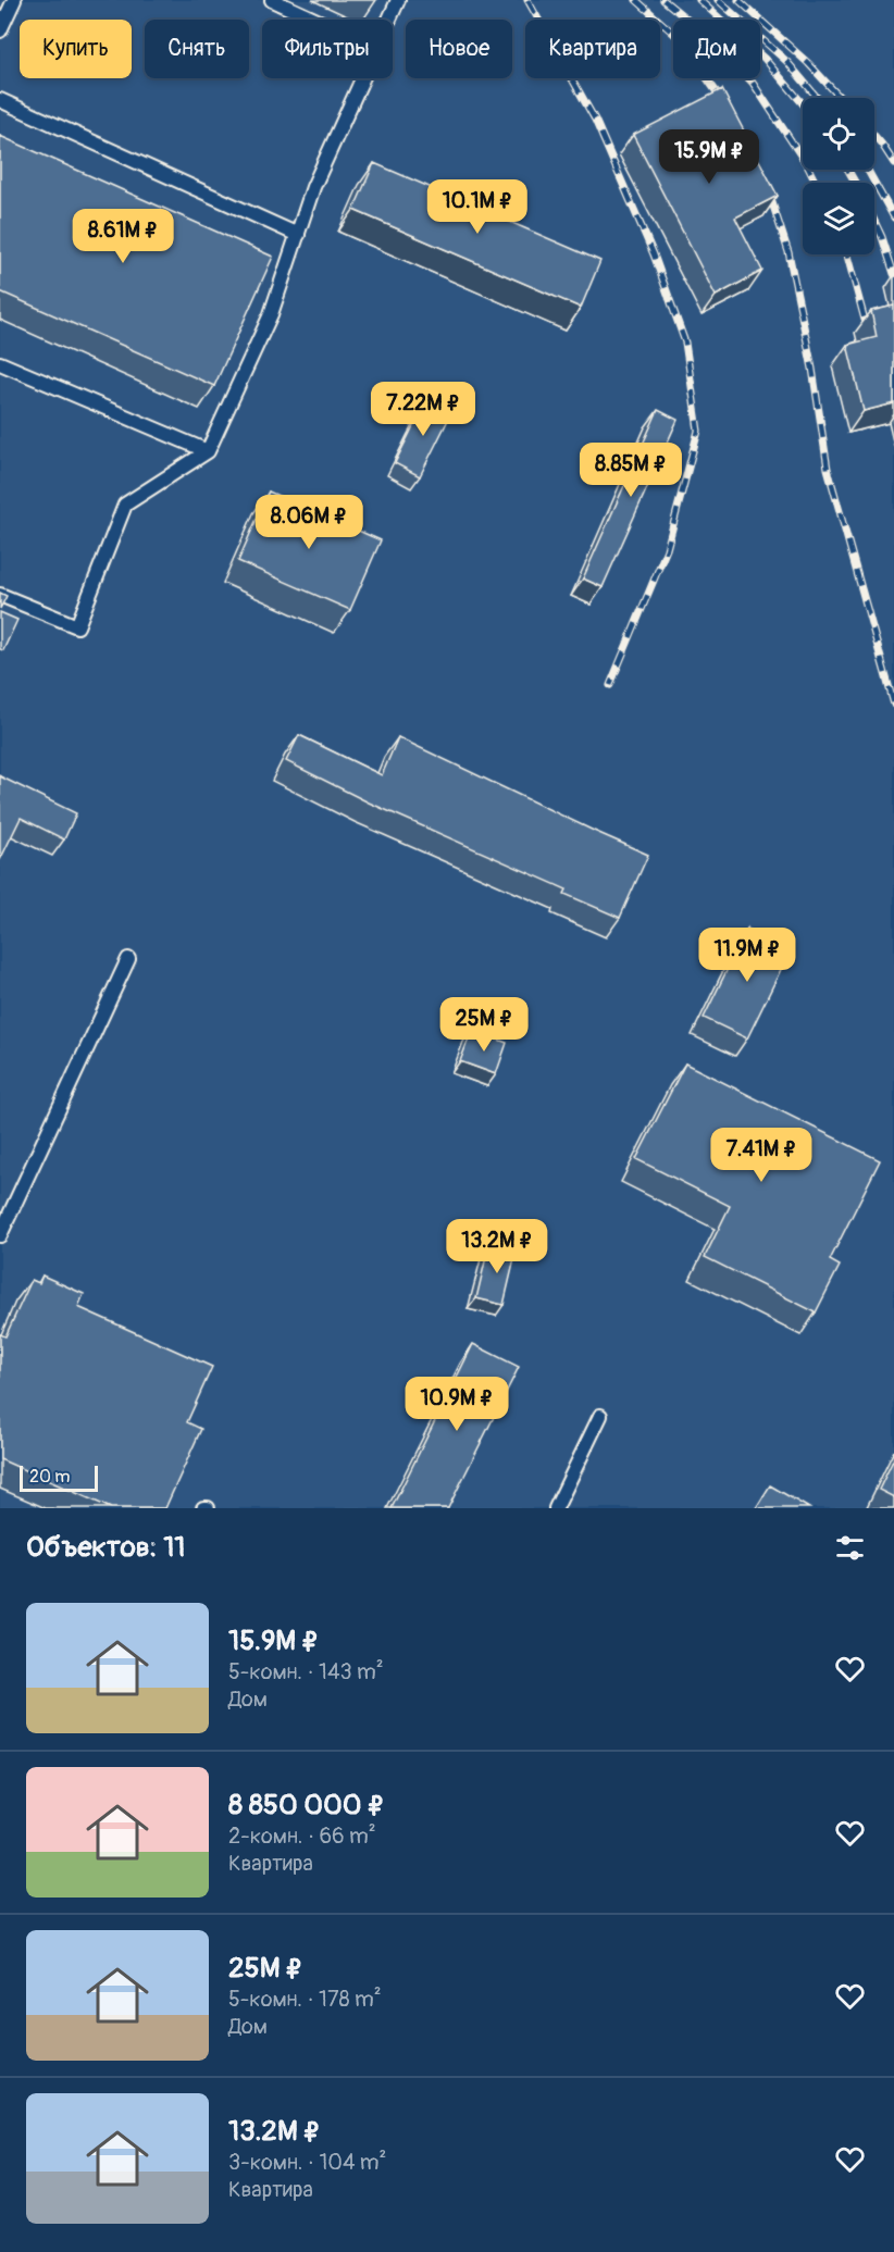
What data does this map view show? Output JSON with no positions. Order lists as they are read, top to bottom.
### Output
{
  "scale_bar": "20 m",
  "page": {
    "chip": [
      "Купить",
      "Снять",
      "Фильтры",
      "Новое",
      "Квартира",
      "Дом"
    ],
    "price": [
      "15.9M ₽",
      "10.1M ₽",
      "8.61M ₽",
      "7.22M ₽",
      "8.85M ₽",
      "8.06M ₽",
      "11.9M ₽",
      "25M ₽",
      "7.41M ₽",
      "13.2M ₽",
      "10.9M ₽"
    ],
    "scale": "20 m",
    "heading": "Объектов: 11",
    "list": [
      {
        "name": "15.9M ₽",
        "note": "5-комн. · 143 m² · Дом"
      },
      {
        "name": "8 850 000 ₽",
        "note": "2-комн. · 66 m² · Квартира"
      },
      {
        "name": "25M ₽",
        "note": "5-комн. · 178 m² · Дом"
      },
      {
        "name": "13.2M ₽",
        "note": "3-комн. · 104 m² · Квартира"
      }
    ]
  }
}
